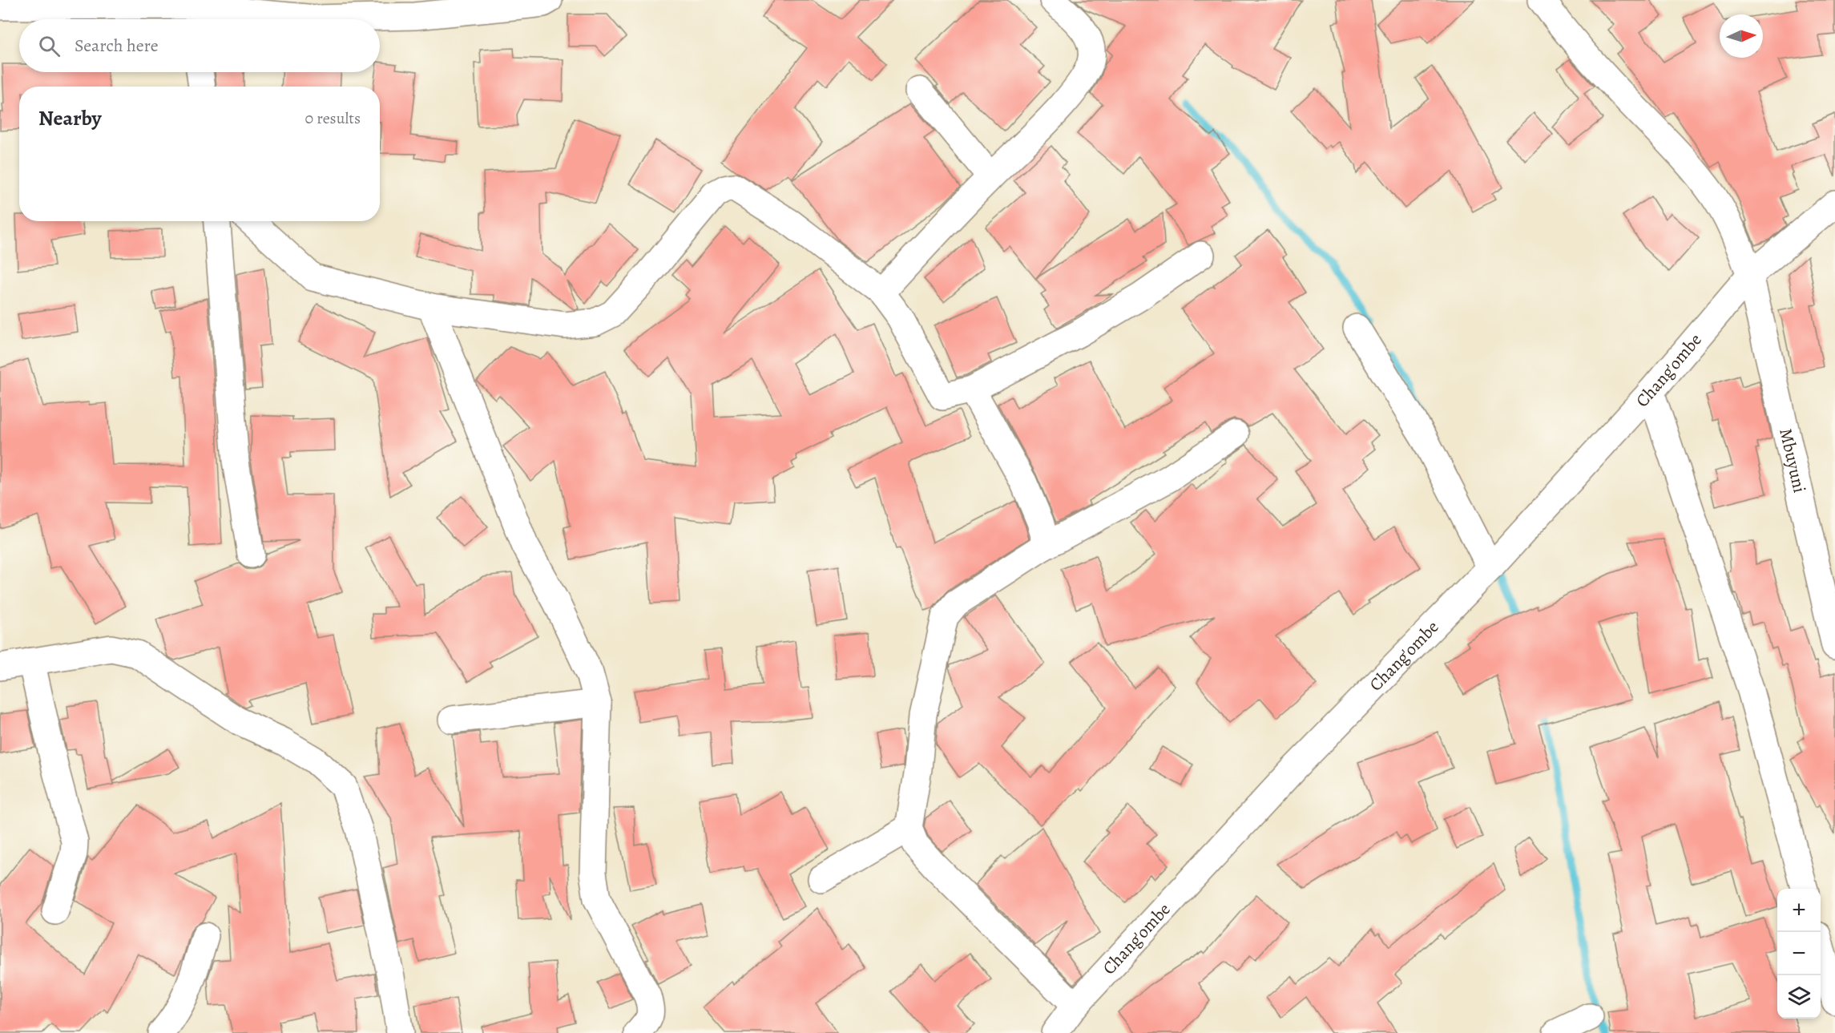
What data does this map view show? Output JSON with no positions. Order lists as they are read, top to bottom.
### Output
{
  "streets": {
    "street": ["Chang'ombe", "Mbuyuni"]
  },
  "crossings": [
    ["Chang'ombe", "Mbuyuni"]
  ],
  "north": "right",
  "page": {
    "search": "Search here",
    "heading": ["Nearby", "0 results"],
    "map_buttons": ["+", "−"]
  }
}
